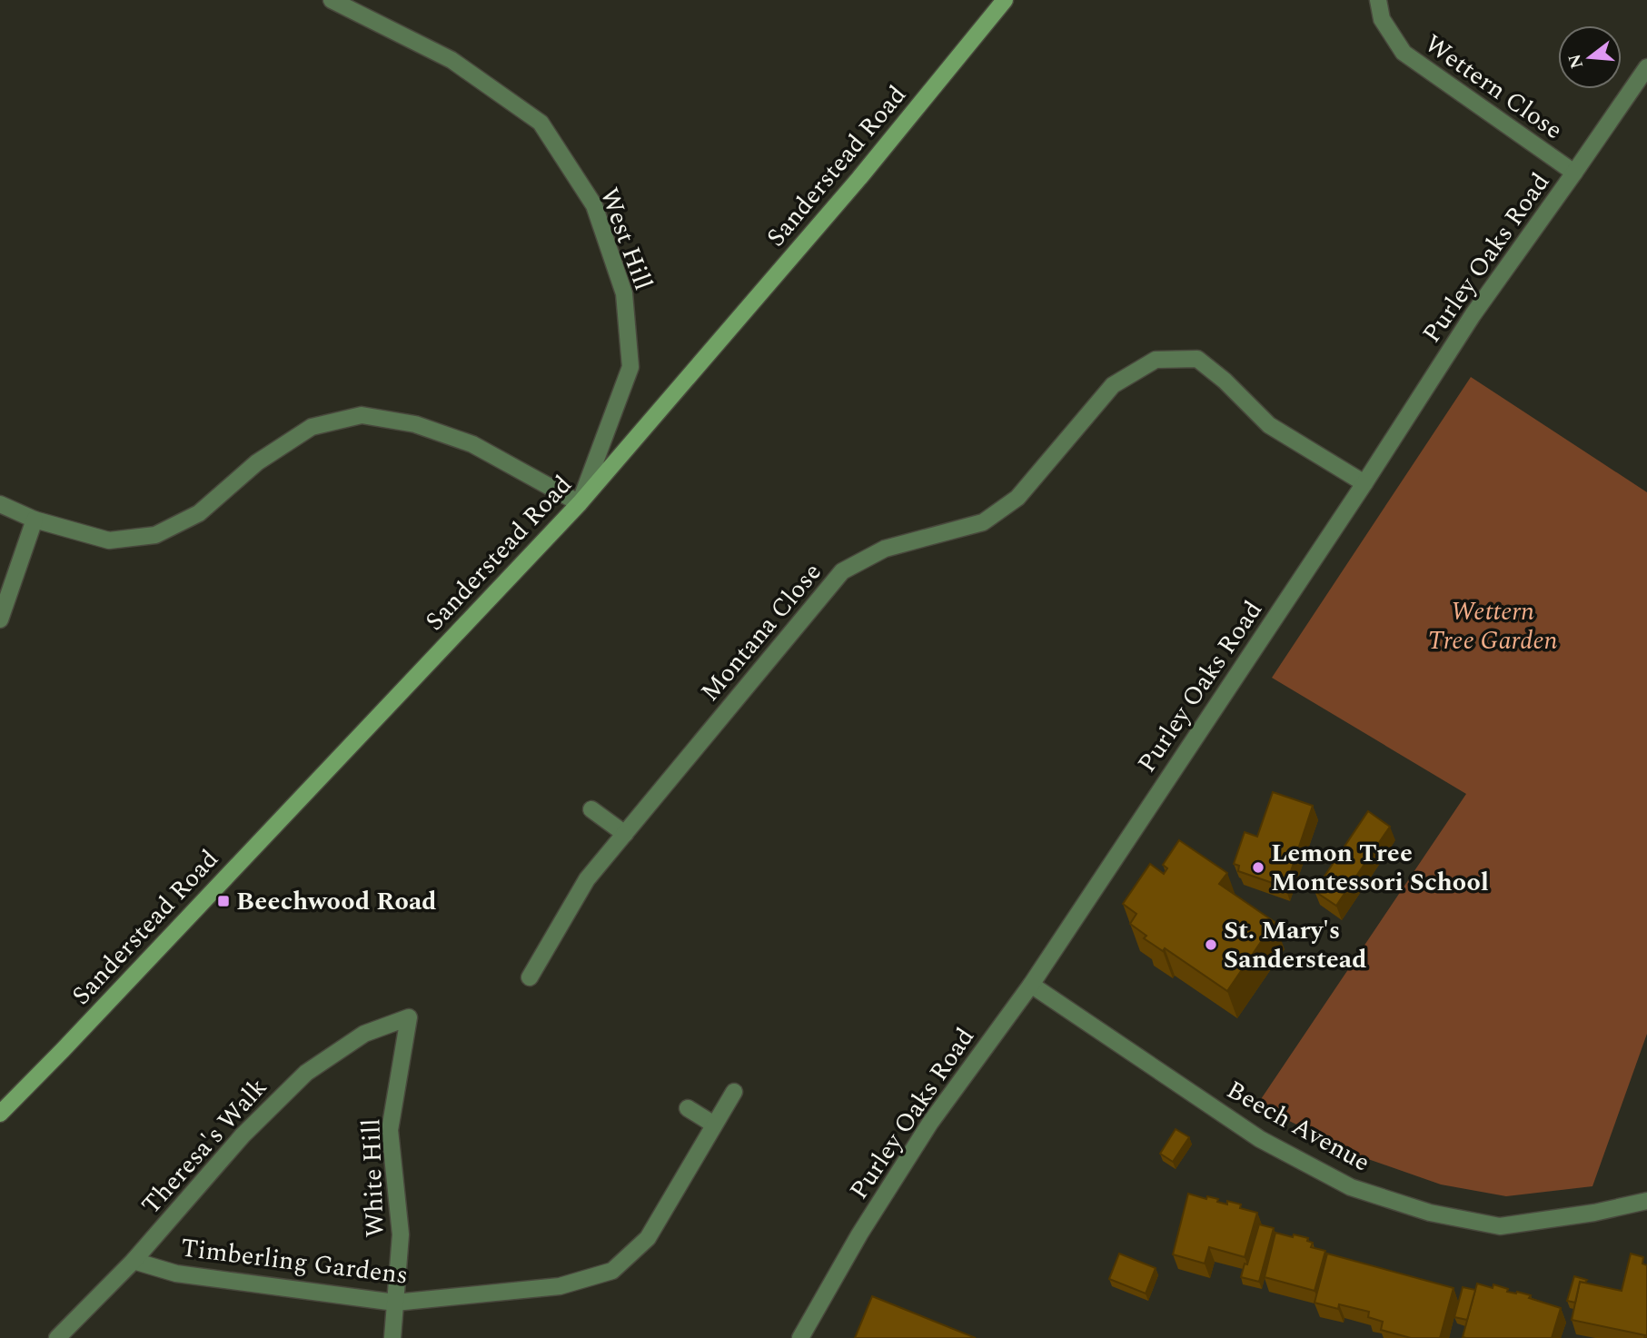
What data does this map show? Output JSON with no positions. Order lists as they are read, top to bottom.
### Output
{
  "streets": {
    "main road": ["Sanderstead Road"],
    "street": [
      "Wettern Close",
      "West Hill",
      "Purley Oaks Road",
      "Montana Close",
      "Beech Avenue",
      "Theresa's Walk",
      "White Hill",
      "Timberling Gardens"
    ]
  },
  "crossings": [
    ["Wettern Close", "Purley Oaks Road"],
    ["Sanderstead Road", "West Hill"],
    ["Purley Oaks Road", "Montana Close"],
    ["Purley Oaks Road", "Beech Avenue"],
    ["Theresa's Walk", "White Hill"],
    ["Theresa's Walk", "Timberling Gardens"],
    ["White Hill", "Timberling Gardens"]
  ],
  "parks": ["Wettern Tree Garden"],
  "places": {
    "other": ["Lemon Tree Montessori School", "St. Mary's Sanderstead"],
    "transit": ["Beechwood Road"]
  },
  "north": "left"
}
